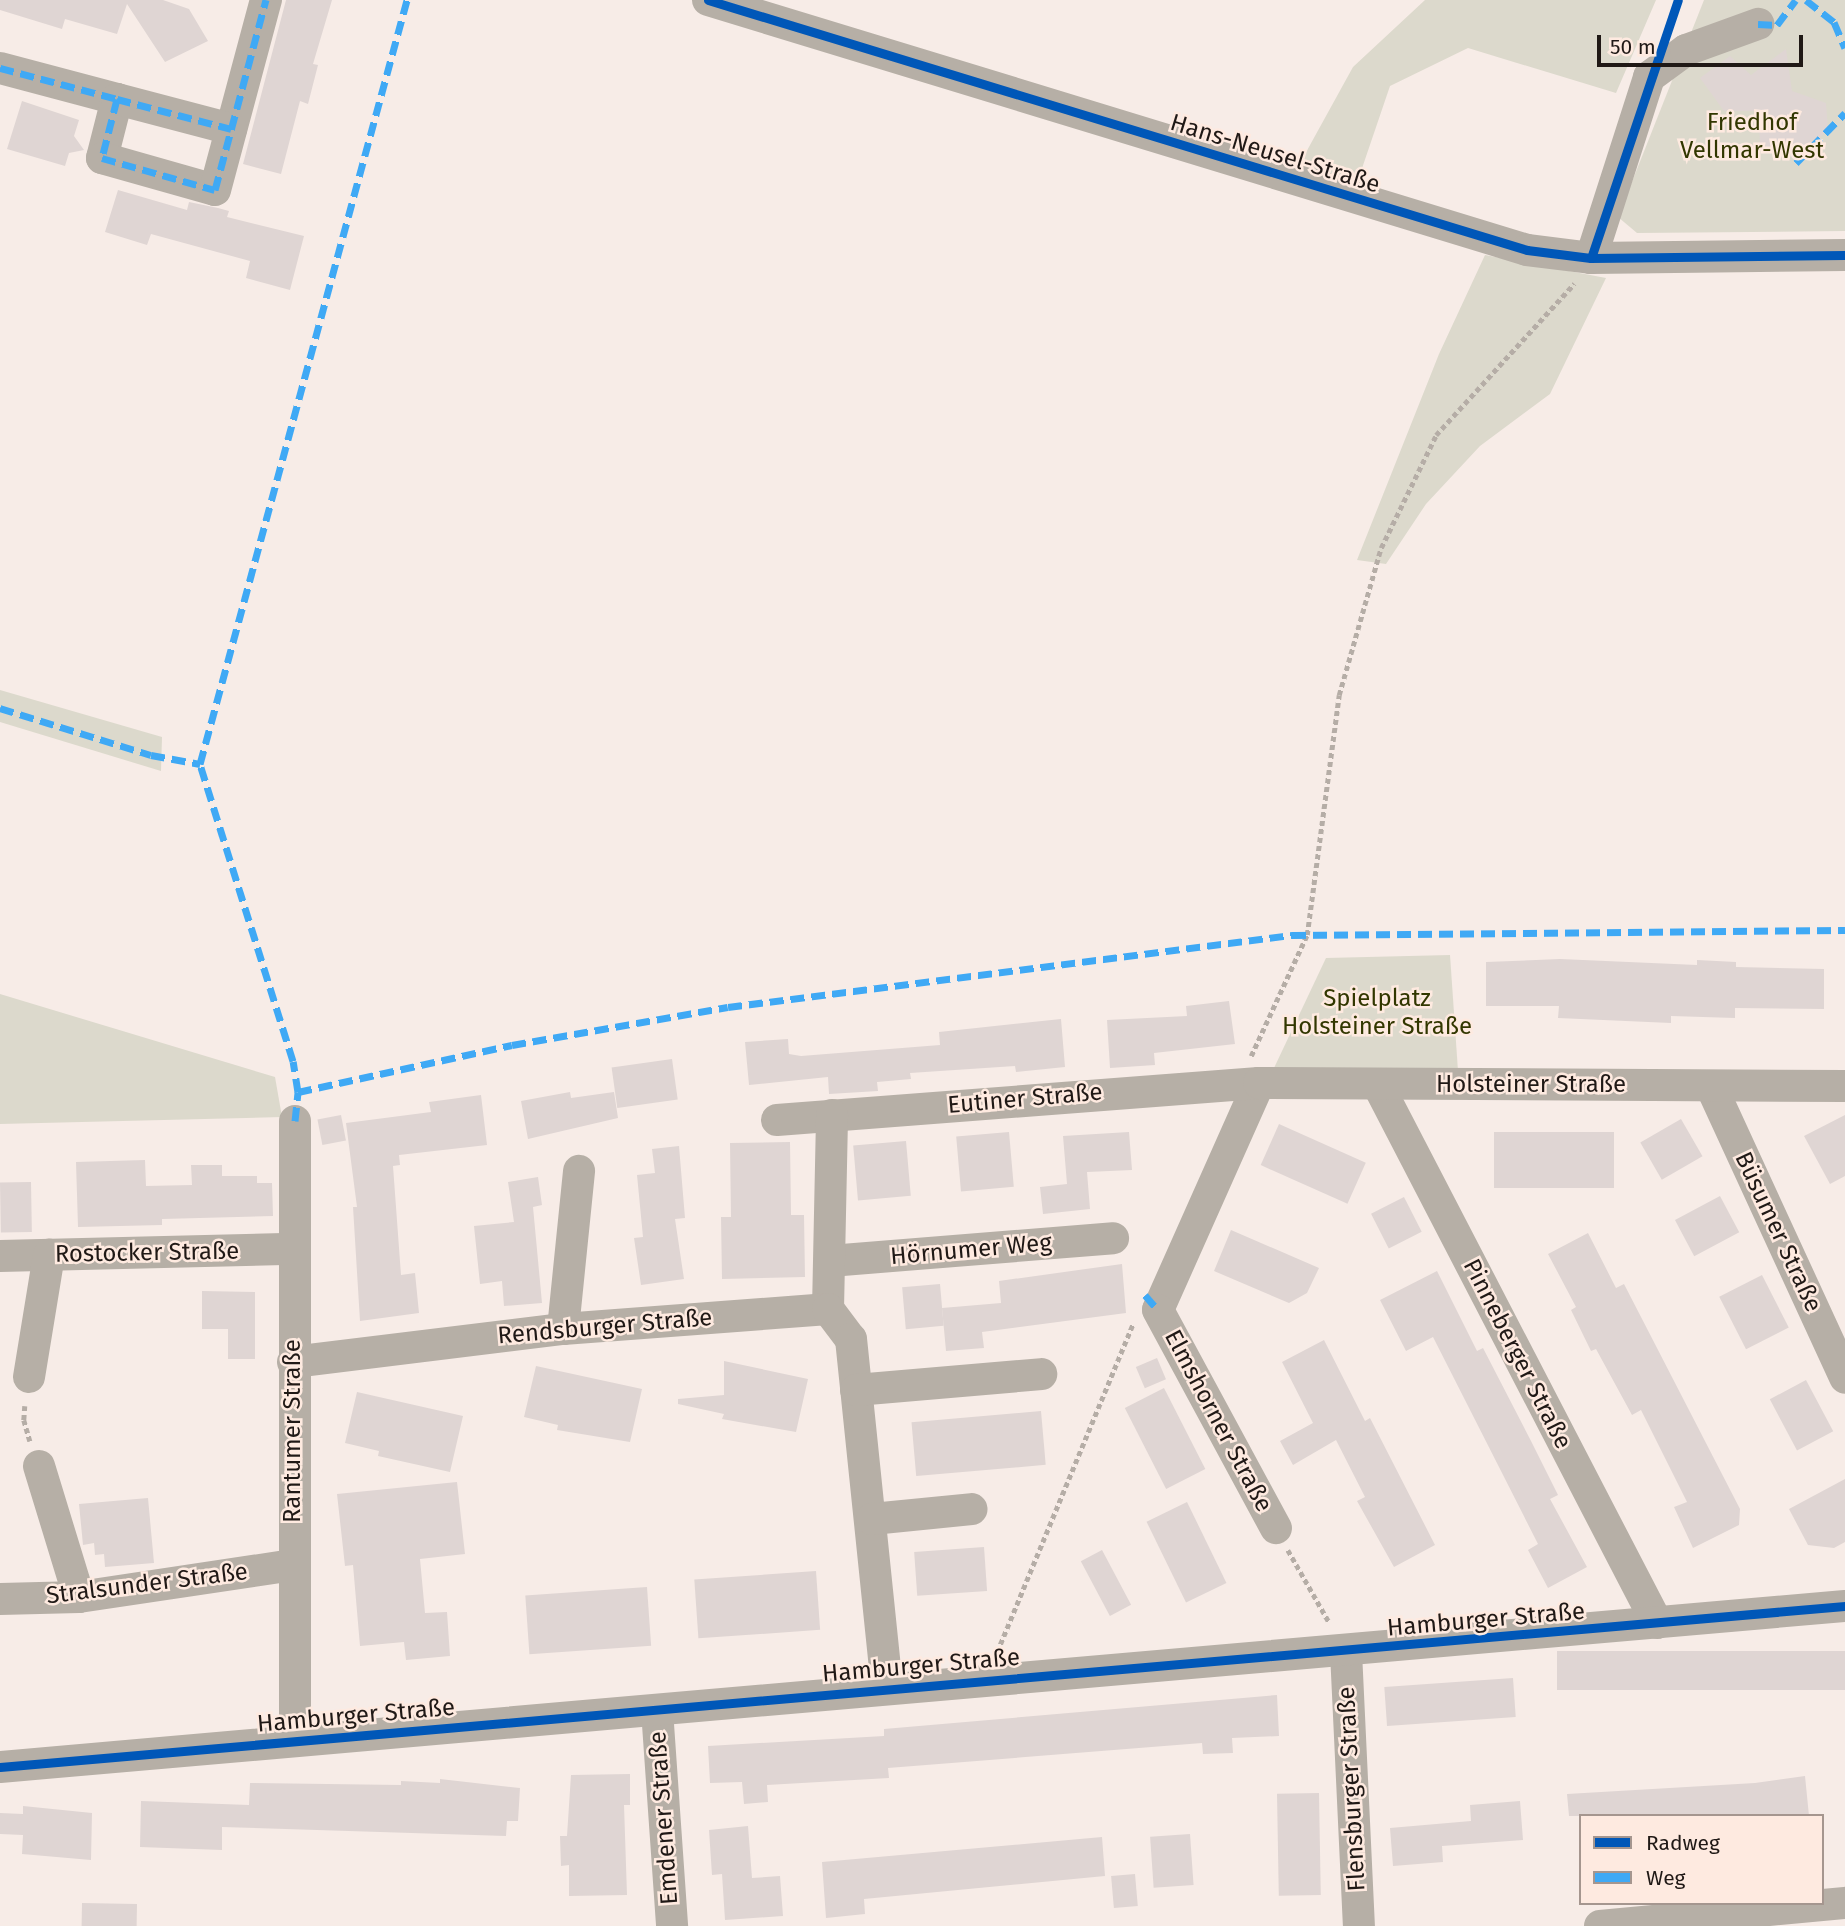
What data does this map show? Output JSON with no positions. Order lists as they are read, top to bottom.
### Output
{
  "streets": {
    "street": [
      "Hans-Neusel-Straße",
      "Holsteiner Straße",
      "Eutiner Straße",
      "Büsumer Straße",
      "Hörnumer Weg",
      "Rostocker Straße",
      "Rendsburger Straße",
      "Pinneberger Straße",
      "Elmshorner Straße",
      "Rantumer Straße",
      "Stralsunder Straße",
      "Hamburger Straße",
      "Flensburger Straße",
      "Emdener Straße"
    ]
  },
  "crossings": [
    ["Holsteiner Straße", "Eutiner Straße"],
    ["Holsteiner Straße", "Büsumer Straße"],
    ["Holsteiner Straße", "Pinneberger Straße"],
    ["Holsteiner Straße", "Elmshorner Straße"],
    ["Eutiner Straße", "Elmshorner Straße"],
    ["Rostocker Straße", "Rantumer Straße"],
    ["Rendsburger Straße", "Rantumer Straße"],
    ["Pinneberger Straße", "Hamburger Straße"],
    ["Rantumer Straße", "Stralsunder Straße"],
    ["Rantumer Straße", "Hamburger Straße"],
    ["Hamburger Straße", "Flensburger Straße"],
    ["Hamburger Straße", "Emdener Straße"]
  ],
  "parks": ["Friedhof Vellmar-West", "Spielplatz Holsteiner Straße"],
  "legend": ["Radweg", "Weg"],
  "scale_bar": "50 m"
}
